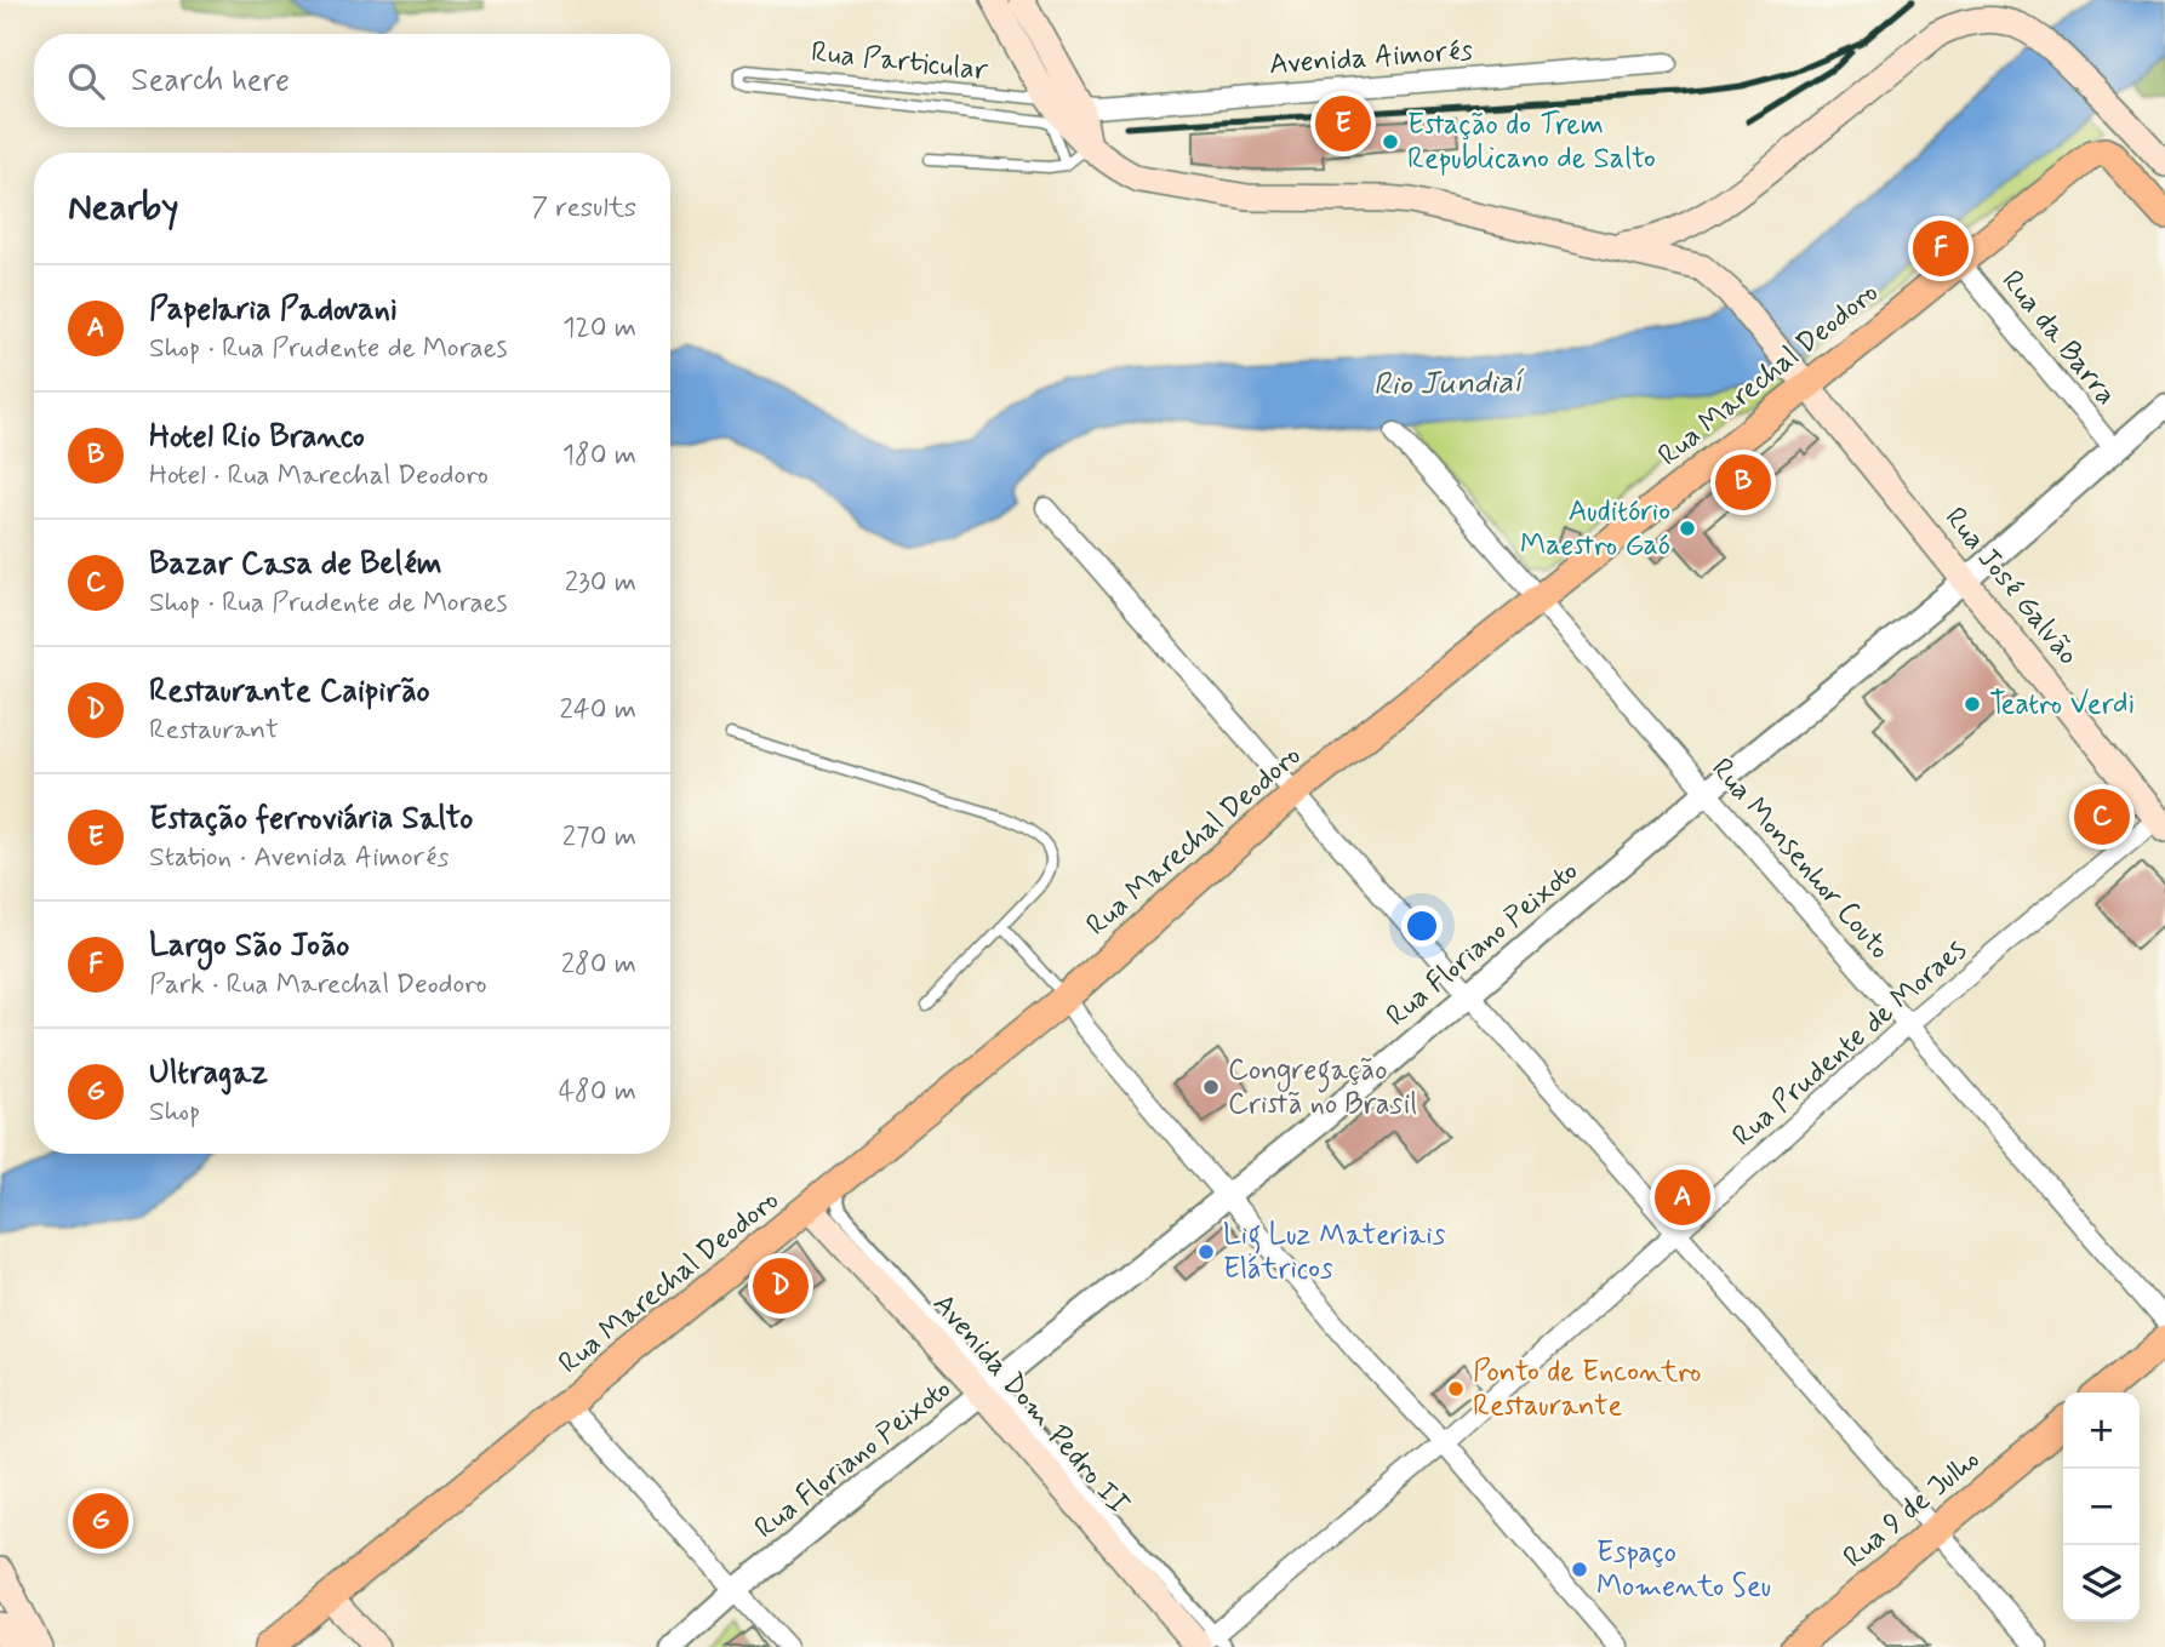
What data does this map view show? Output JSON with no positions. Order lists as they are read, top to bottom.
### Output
{
  "streets": {
    "main road": [
      "Rua Marechal Deodoro",
      "Rua José Galvão",
      "Avenida Dom Pedro II",
      "Rua 9 de Julho"
    ],
    "street": [
      "Avenida Aimorés",
      "Rua da Barra",
      "Rua Monsenhor Couto",
      "Rua Floriano Peixoto",
      "Rua Prudente de Moraes"
    ],
    "lane": ["Rua Particular"]
  },
  "crossings": [
    ["Avenida Aimorés", "Rua Particular"],
    ["Rua da Barra", "Rua Marechal Deodoro"],
    ["Rua da Barra", "Rua Floriano Peixoto"],
    ["Rua Marechal Deodoro", "Rua José Galvão"],
    ["Rua Marechal Deodoro", "Rua Monsenhor Couto"],
    ["Rua Marechal Deodoro", "Avenida Dom Pedro II"],
    ["Rua José Galvão", "Rua Floriano Peixoto"],
    ["Rua José Galvão", "Rua Prudente de Moraes"],
    ["Rua Monsenhor Couto", "Rua Floriano Peixoto"],
    ["Rua Monsenhor Couto", "Rua Prudente de Moraes"],
    ["Rua Floriano Peixoto", "Avenida Dom Pedro II"],
    ["Rua Prudente de Moraes", "Avenida Dom Pedro II"]
  ],
  "water": ["Rio Jundiaí"],
  "places": [
    "Estação do Trem Republicano de Salto",
    "Auditório Maestro Gaó",
    "Teatro Verdi",
    "Congregação Cristã no Brasil",
    "Lig Luz Materiais Elátricos",
    "Ponto de Encontro Restaurante",
    "Espaço Momento Seu"
  ],
  "page": {
    "search": "Search here",
    "pins": [
      "E",
      "F",
      "B",
      "C",
      "A",
      "D",
      "G"
    ],
    "heading": ["Nearby", "7 results"],
    "list": [
      {
        "mark": "A",
        "name": "Papelaria Padovani",
        "note": "Shop · Rua Prudente de Moraes",
        "value": "120 m"
      },
      {
        "mark": "B",
        "name": "Hotel Rio Branco",
        "note": "Hotel · Rua Marechal Deodoro",
        "value": "180 m"
      },
      {
        "mark": "C",
        "name": "Bazar Casa de Belém",
        "note": "Shop · Rua Prudente de Moraes",
        "value": "230 m"
      },
      {
        "mark": "D",
        "name": "Restaurante Caipirão",
        "note": "Restaurant",
        "value": "240 m"
      },
      {
        "mark": "E",
        "name": "Estação ferroviária Salto",
        "note": "Station · Avenida Aimorés",
        "value": "270 m"
      },
      {
        "mark": "F",
        "name": "Largo São João",
        "note": "Park · Rua Marechal Deodoro",
        "value": "280 m"
      },
      {
        "mark": "G",
        "name": "Ultragaz",
        "note": "Shop",
        "value": "480 m"
      }
    ],
    "map_buttons": ["+", "−"]
  }
}
